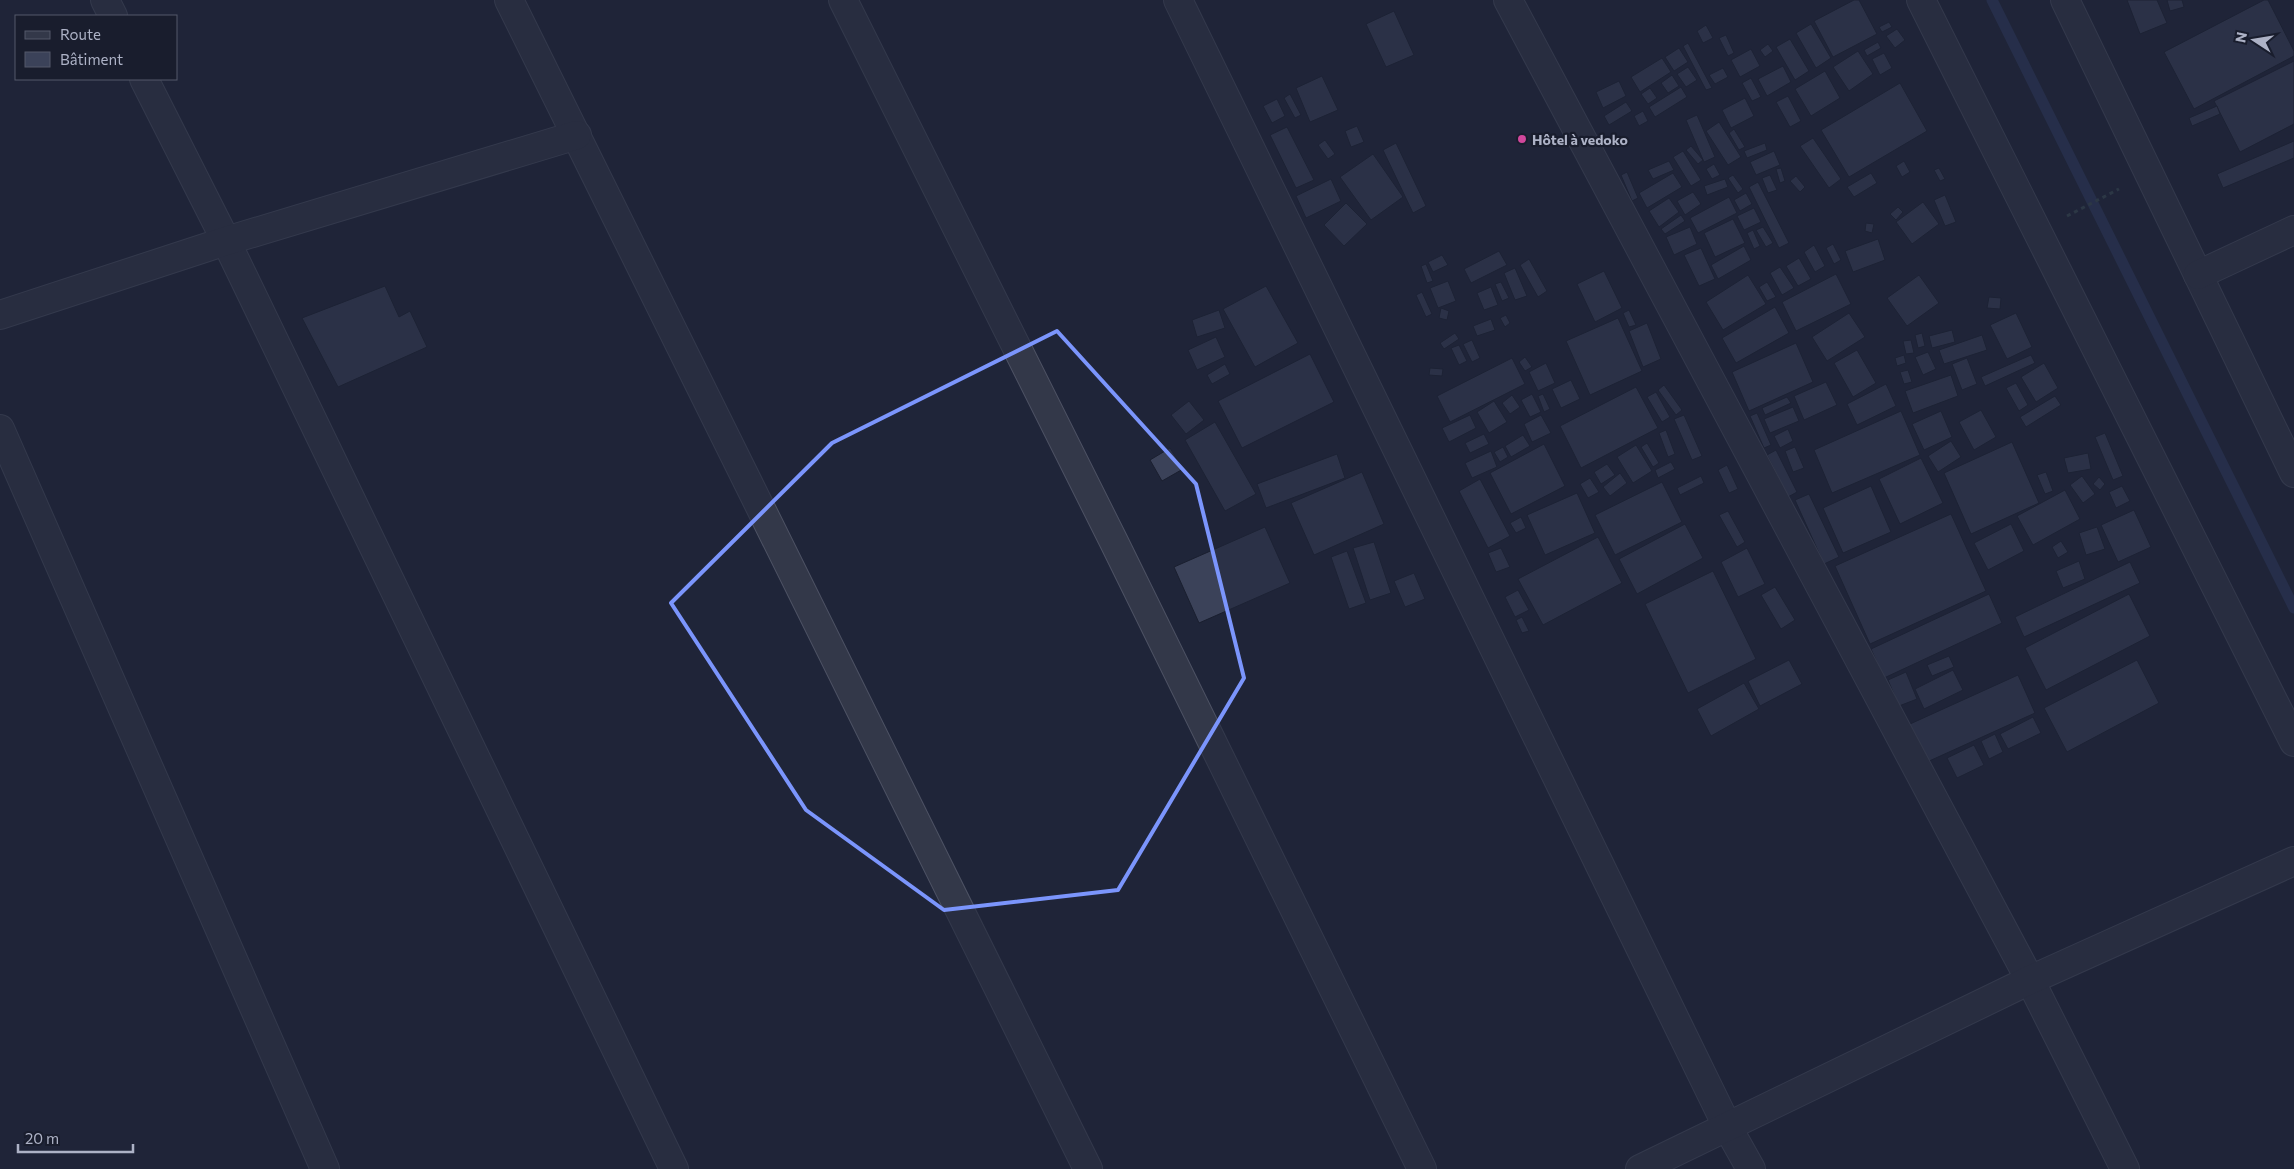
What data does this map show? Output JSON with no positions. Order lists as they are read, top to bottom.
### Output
{
  "places": ["Hôtel à vedoko"],
  "legend": ["Route", "Bâtiment"],
  "scale_bar": "20 m",
  "north": "left"
}
